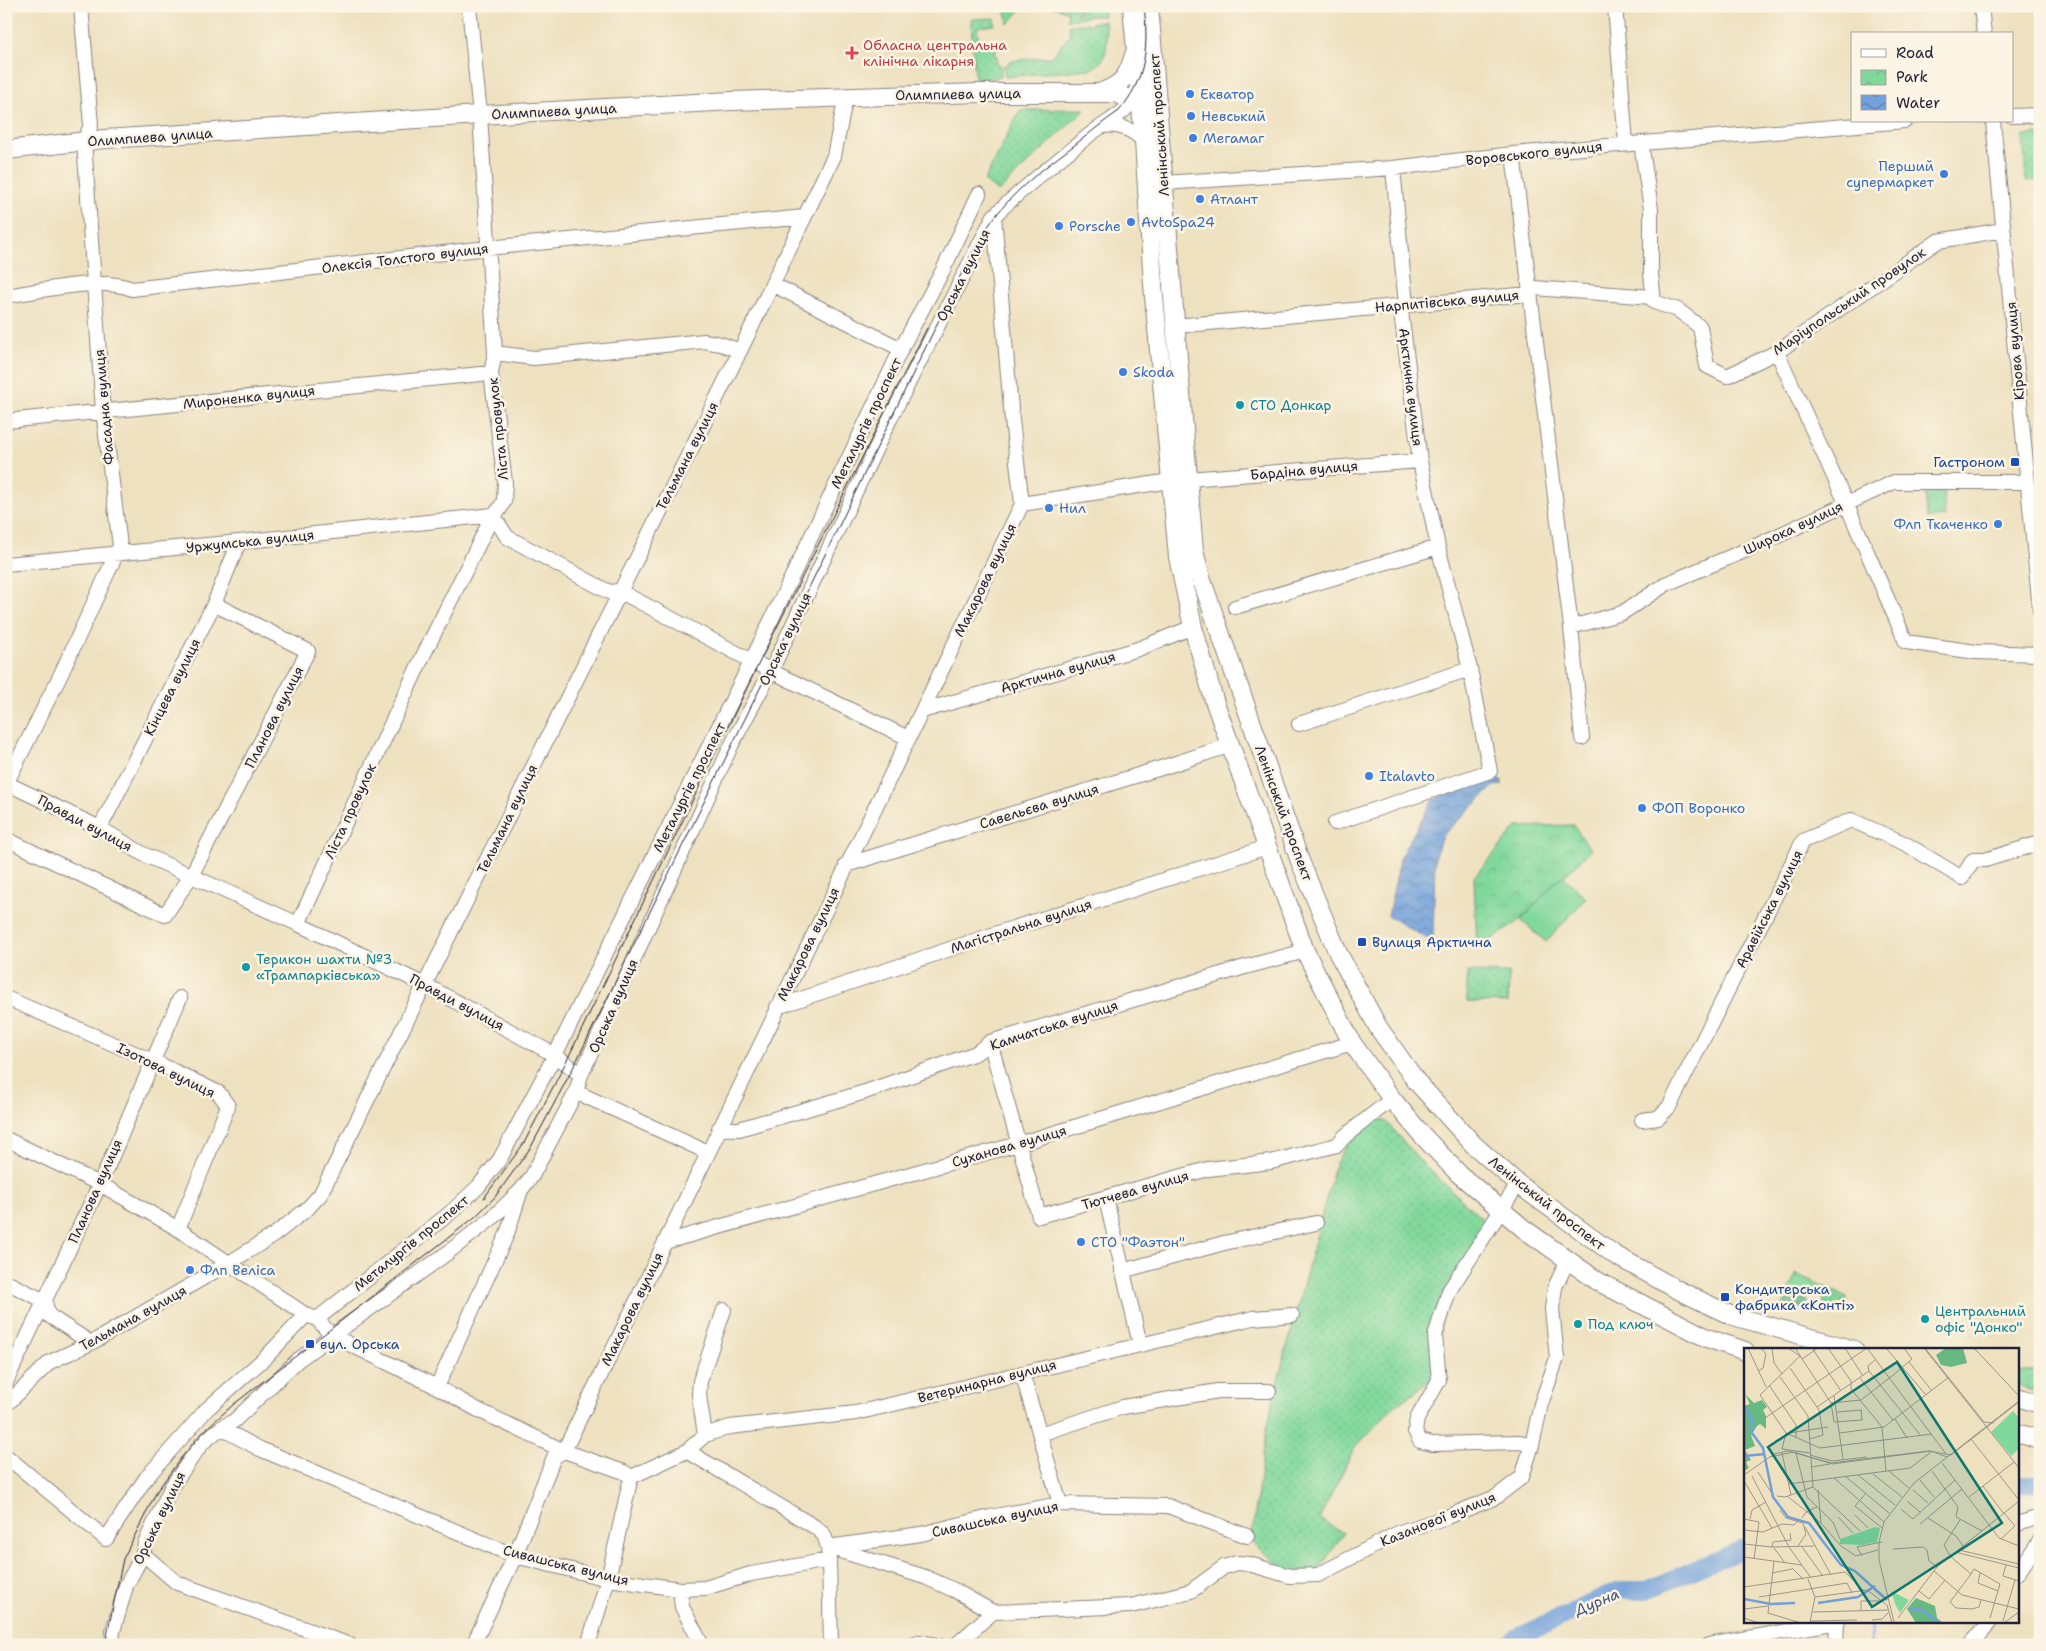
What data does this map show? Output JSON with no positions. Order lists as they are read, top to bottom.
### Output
{
  "streets": {
    "main road": ["Олимпиева улица", "Ленінський проспект"],
    "street": [
      "Воровського вулиця",
      "Олексія Толстого вулиця",
      "Орська вулиця",
      "Нарпитівська вулиця",
      "Маріупольський провулок",
      "Кірова вулиця",
      "Арктична вулиця",
      "Мироненка вулиця",
      "Фасадна вулиця",
      "Металургів проспект",
      "Ліста провулок",
      "Тельмана вулиця",
      "Бардіна вулиця",
      "Широка вулиця",
      "Уржумська вулиця",
      "Макарова вулиця",
      "Кінцева вулиця",
      "Планова вулиця",
      "Савельєва вулиця",
      "Правди вулиця",
      "Аравійська вулиця",
      "Магістральна вулиця",
      "Камчатська вулиця",
      "Ізотова вулиця",
      "Суханова вулиця",
      "Тютчева вулиця",
      "Ветеринарна вулиця",
      "Сивашська вулиця",
      "Казанової вулиця"
    ]
  },
  "crossings": [
    ["Олимпиева улица", "Фасадна вулиця"],
    ["Олимпиева улица", "Ліста провулок"],
    ["Олимпиева улица", "Тельмана вулиця"],
    ["Ленінський проспект", "Воровського вулиця"],
    ["Ленінський проспект", "Орська вулиця"],
    ["Ленінський проспект", "Нарпитівська вулиця"],
    ["Ленінський проспект", "Арктична вулиця"],
    ["Ленінський проспект", "Бардіна вулиця"],
    ["Ленінський проспект", "Савельєва вулиця"],
    ["Ленінський проспект", "Магістральна вулиця"],
    ["Ленінський проспект", "Камчатська вулиця"],
    ["Ленінський проспект", "Суханова вулиця"],
    ["Ленінський проспект", "Тютчева вулиця"],
    ["Ленінський проспект", "Казанової вулиця"],
    ["Воровського вулиця", "Арктична вулиця"],
    ["Олексія Толстого вулиця", "Фасадна вулиця"],
    ["Олексія Толстого вулиця", "Ліста провулок"],
    ["Олексія Толстого вулиця", "Тельмана вулиця"],
    ["Орська вулиця", "Правди вулиця"],
    ["Орська вулиця", "Сивашська вулиця"],
    ["Нарпитівська вулиця", "Маріупольський провулок"],
    ["Нарпитівська вулиця", "Арктична вулиця"],
    ["Маріупольський провулок", "Кірова вулиця"],
    ["Кірова вулиця", "Широка вулиця"],
    ["Арктична вулиця", "Бардіна вулиця"],
    ["Арктична вулиця", "Макарова вулиця"],
    ["Мироненка вулиця", "Фасадна вулиця"],
    ["Мироненка вулиця", "Ліста провулок"],
    ["Фасадна вулиця", "Уржумська вулиця"],
    ["Фасадна вулиця", "Правди вулиця"],
    ["Металургів проспект", "Правди вулиця"],
    ["Ліста провулок", "Уржумська вулиця"],
    ["Ліста провулок", "Правди вулиця"],
    ["Тельмана вулиця", "Правди вулиця"],
    ["Бардіна вулиця", "Макарова вулиця"],
    ["Уржумська вулиця", "Кінцева вулиця"],
    ["Макарова вулиця", "Савельєва вулиця"],
    ["Макарова вулиця", "Магістральна вулиця"],
    ["Макарова вулиця", "Камчатська вулиця"],
    ["Макарова вулиця", "Суханова вулиця"],
    ["Макарова вулиця", "Сивашська вулиця"],
    ["Кінцева вулиця", "Планова вулиця"],
    ["Кінцева вулиця", "Правди вулиця"],
    ["Планова вулиця", "Правди вулиця"],
    ["Планова вулиця", "Ізотова вулиця"],
    ["Камчатська вулиця", "Тютчева вулиця"],
    ["Суханова вулиця", "Тютчева вулиця"],
    ["Сивашська вулиця", "Казанової вулиця"]
  ],
  "water": ["Дурна"],
  "places": {
    "health": ["Обласна центральна клінічна лікарня"],
    "other": [
      "Екватор",
      "Невський",
      "Мегамаг",
      "Перший супермаркет",
      "Атлант",
      "AvtoSpa24",
      "Porsche",
      "Skoda",
      "СТО Донкар",
      "Нил",
      "Флп Ткаченко",
      "Italavto",
      "ФОП Воронко",
      "Терикон шахти №3 «Трампарківська»",
      "СТО \"Фаэтон\"",
      "Флп Веліса",
      "Центральний офіс \"Донко\"",
      "Под ключ"
    ],
    "transit": [
      "Гастроном",
      "Вулиця Арктична",
      "Кондитерська фабрика «Конті»",
      "вул. Орська"
    ]
  },
  "legend": ["Road", "Park", "Water"]
}
